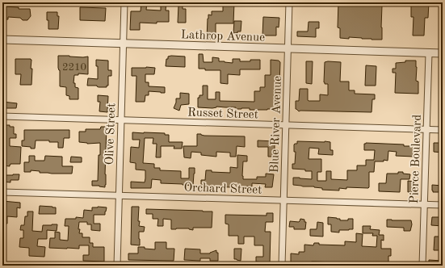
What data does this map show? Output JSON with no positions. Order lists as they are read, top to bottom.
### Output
{
  "streets": {
    "street": [
      "Lathrop Avenue",
      "Russet Street",
      "Blue River Avenue",
      "Olive Street",
      "Pierce Boulevard",
      "Orchard Street"
    ]
  },
  "crossings": [
    ["Lathrop Avenue", "Blue River Avenue"],
    ["Lathrop Avenue", "Olive Street"],
    ["Lathrop Avenue", "Pierce Boulevard"],
    ["Russet Street", "Blue River Avenue"],
    ["Russet Street", "Olive Street"],
    ["Russet Street", "Pierce Boulevard"],
    ["Blue River Avenue", "Orchard Street"],
    ["Olive Street", "Orchard Street"],
    ["Pierce Boulevard", "Orchard Street"]
  ],
  "house_numbers": ["2210"]
}
